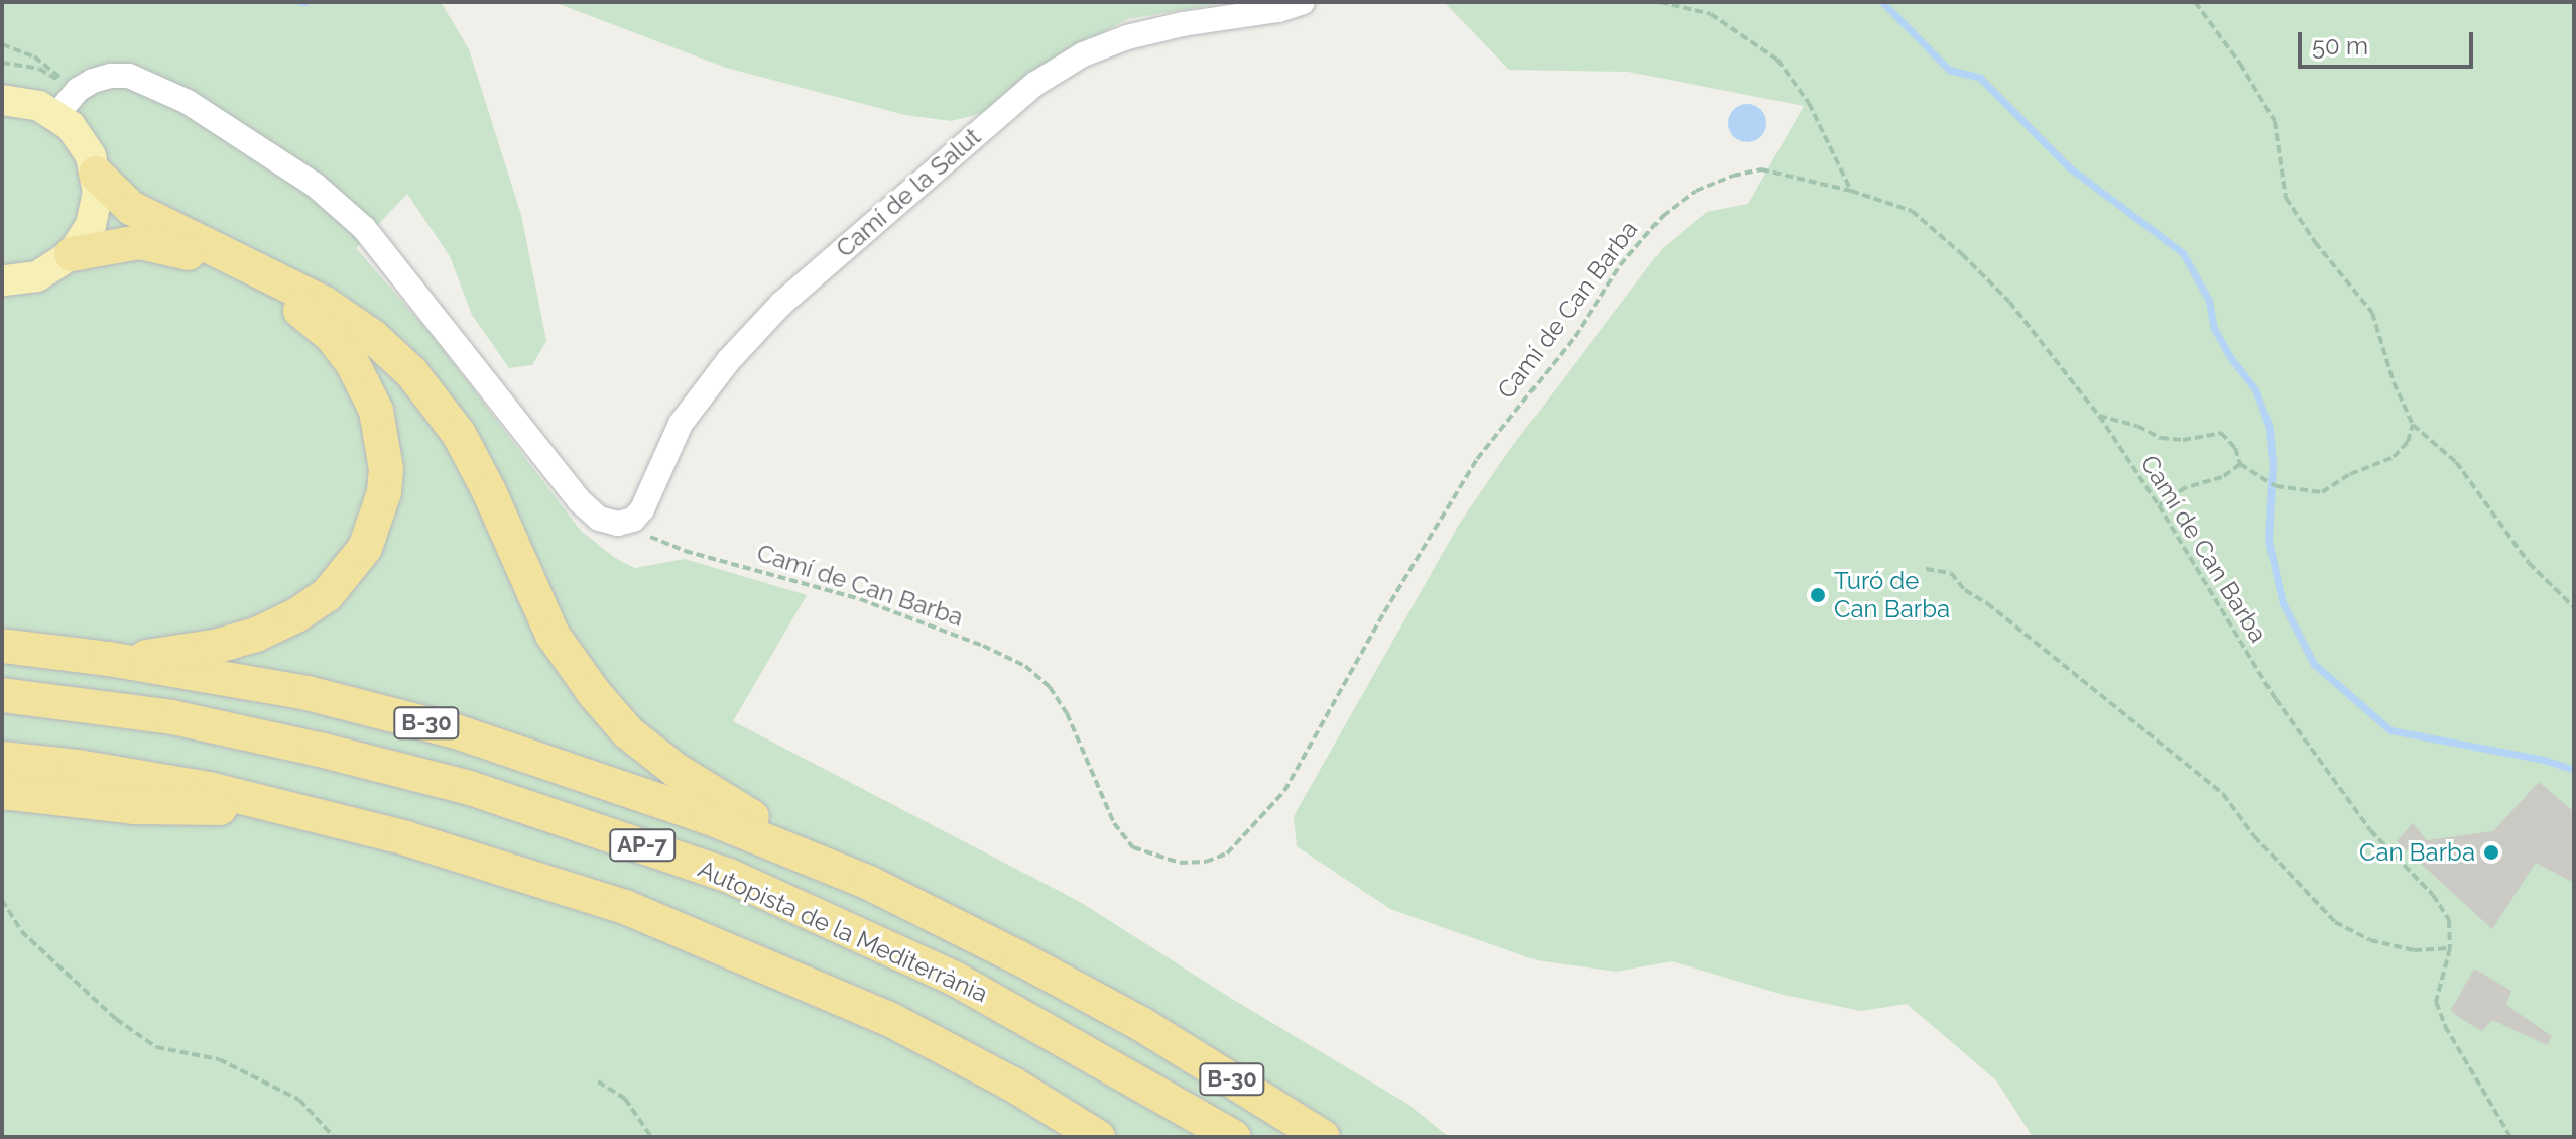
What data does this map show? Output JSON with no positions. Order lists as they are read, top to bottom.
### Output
{
  "streets": {
    "highway": ["B-30", "AP-7", "Autopista de la Mediterrània"],
    "street": ["Camí de la Salut"],
    "path": ["Camí de Can Barba"]
  },
  "crossings": [
    ["Camí de la Salut", "Camí de Can Barba"]
  ],
  "places": ["Turó de Can Barba", "Can Barba"],
  "scale_bar": "50 m"
}
